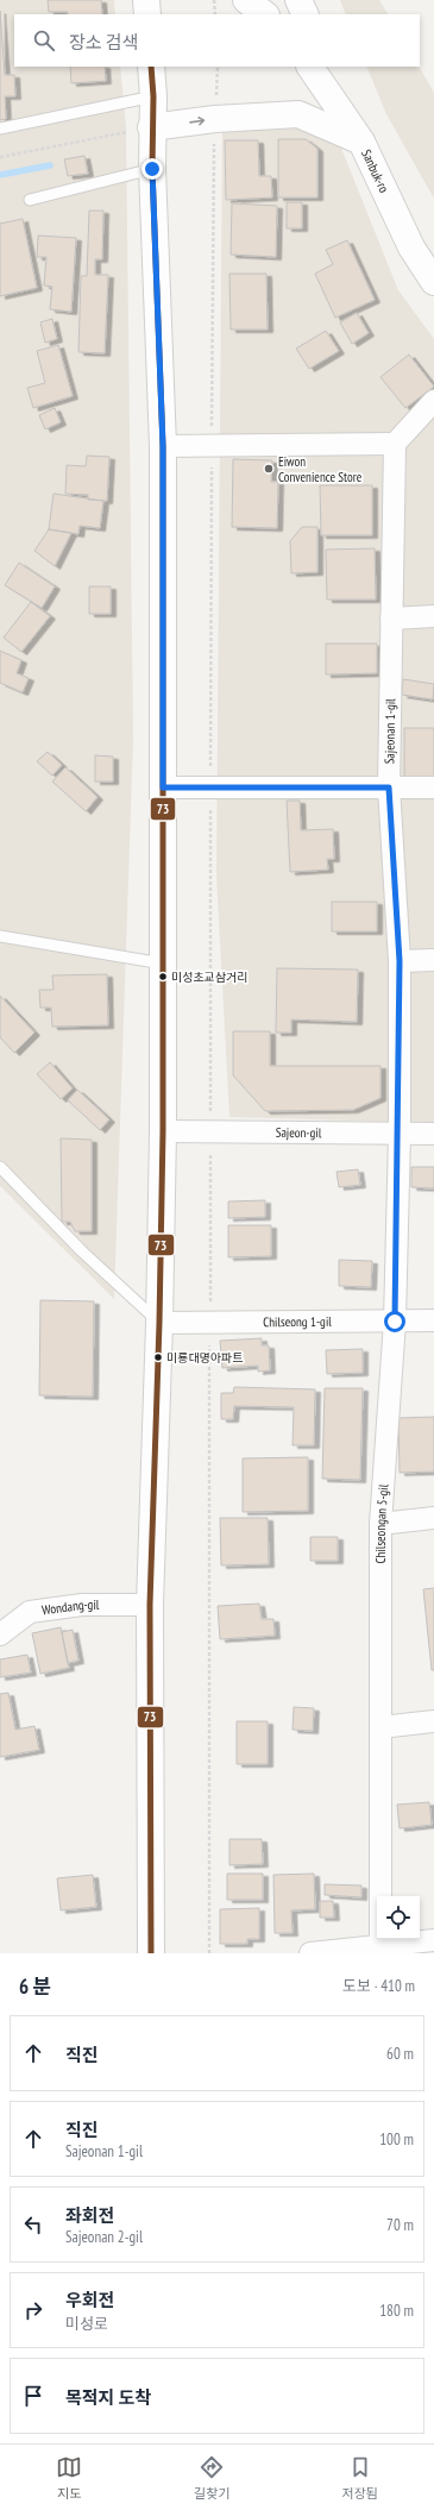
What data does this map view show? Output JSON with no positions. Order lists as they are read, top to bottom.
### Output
{
  "streets": {
    "street": [
      "Sanbuk-ro",
      "Sajeonan 1-gil",
      "Sajeon-gil",
      "Chilseong 1-gil",
      "Chilseongan 5-gil",
      "Wondang-gil"
    ]
  },
  "crossings": [
    ["Sajeonan 1-gil", "Sajeon-gil"],
    ["Sajeonan 1-gil", "Chilseongan 5-gil"],
    ["Sajeon-gil", "Chilseongan 5-gil"],
    ["Chilseong 1-gil", "Chilseongan 5-gil"]
  ],
  "places": ["Eiwon Convenience Store", "미성초교삼거리", "미룡대명아파트"],
  "lines": ["transit line 73"],
  "page": {
    "search": "장소 검색",
    "heading": ["6 분", "도보 · 410 m"],
    "list": [
      ["직진", "60 m"],
      ["직진", "Sajeonan 1-gil", "100 m"],
      ["좌회전", "Sajeonan 2-gil", "70 m"],
      ["우회전", "미성로", "180 m"],
      "목적지 도착"
    ],
    "nav": ["지도", "길찾기", "저장됨"]
  }
}
